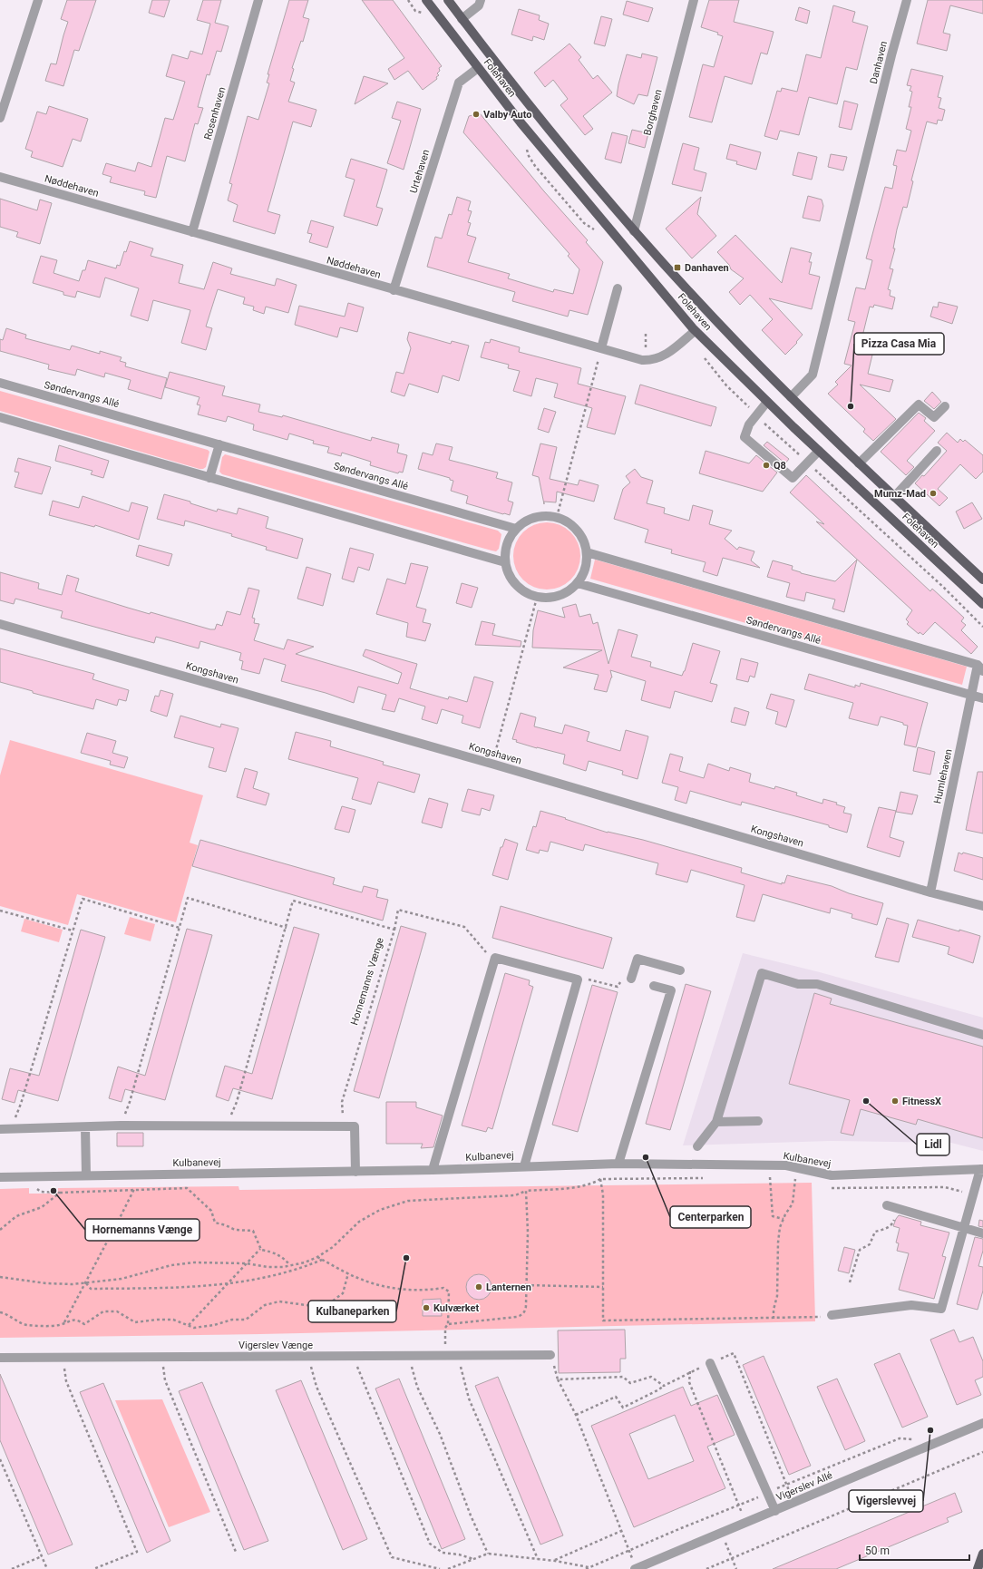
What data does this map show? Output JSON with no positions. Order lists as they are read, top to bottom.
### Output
{
  "streets": {
    "main road": ["Folehaven"],
    "street": [
      "Danhaven",
      "Borghaven",
      "Rosenhaven",
      "Urtehaven",
      "Nøddehaven",
      "Søndervangs Allé",
      "Kongshaven",
      "Humlehaven",
      "Kulbanevej",
      "Vigerslev Vænge",
      "Vigerslev Allé"
    ],
    "path": ["Hornemanns Vænge"]
  },
  "crossings": [
    ["Danhaven", "Folehaven"],
    ["Folehaven", "Borghaven"],
    ["Folehaven", "Urtehaven"],
    ["Folehaven", "Nøddehaven"],
    ["Rosenhaven", "Nøddehaven"],
    ["Urtehaven", "Nøddehaven"],
    ["Søndervangs Allé", "Humlehaven"],
    ["Kongshaven", "Humlehaven"]
  ],
  "places": {
    "other": [
      "Valby Auto",
      "Pizza Casa Mia",
      "Q8",
      "Mumz-Mad",
      "Lidl",
      "FitnessX",
      "Centerparken",
      "Hornemanns Vænge",
      "Kulbaneparken",
      "Lanternen",
      "Kulværket",
      "Vigerslevvej"
    ],
    "transit": ["Danhaven"]
  },
  "scale_bar": "50 m"
}
